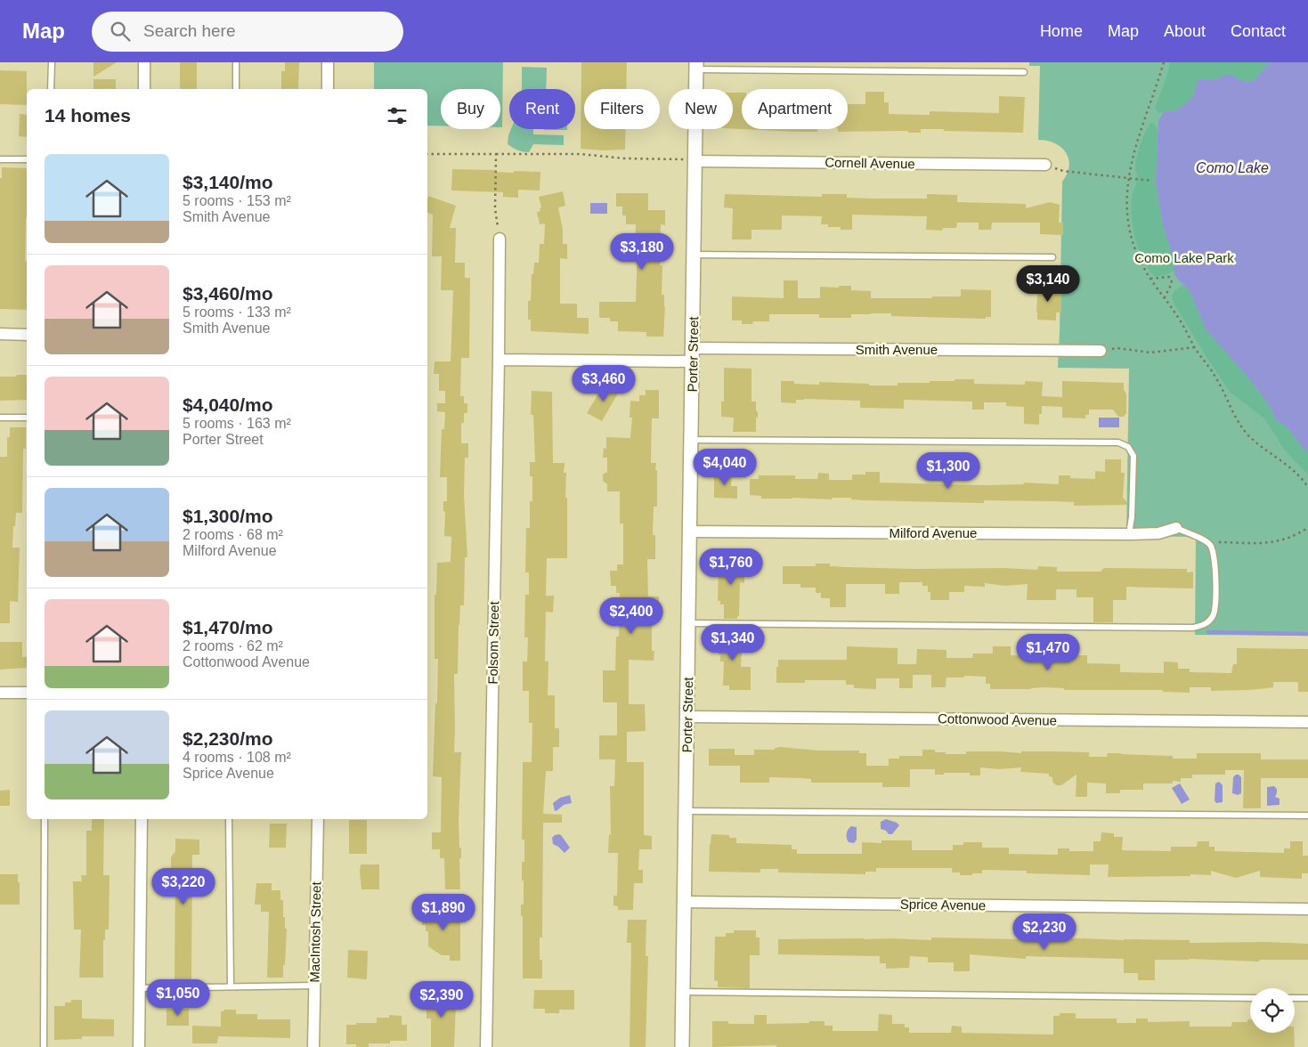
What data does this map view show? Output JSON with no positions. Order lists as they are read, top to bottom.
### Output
{
  "streets": {
    "street": [
      "Cornell Avenue",
      "Smith Avenue",
      "Porter Street",
      "Milford Avenue",
      "Folsom Street",
      "Cottonwood Avenue",
      "Sprice Avenue",
      "MacIntosh Street"
    ]
  },
  "crossings": [
    ["Cornell Avenue", "Porter Street"],
    ["Smith Avenue", "Porter Street"],
    ["Porter Street", "Milford Avenue"],
    ["Porter Street", "Cottonwood Avenue"],
    ["Porter Street", "Sprice Avenue"]
  ],
  "water": ["Como Lake"],
  "parks": ["Como Lake Park"],
  "page": {
    "header": "Map",
    "search": "Search here",
    "nav": [
      "Home",
      "Map",
      "About",
      "Contact"
    ],
    "chip": [
      "Buy",
      "Rent",
      "Filters",
      "New",
      "Apartment"
    ],
    "heading": "14 homes",
    "list": [
      {
        "name": "$3,140/mo",
        "note": "5 rooms · 153 m² · Smith Avenue"
      },
      {
        "name": "$3,460/mo",
        "note": "5 rooms · 133 m² · Smith Avenue"
      },
      {
        "name": "$4,040/mo",
        "note": "5 rooms · 163 m² · Porter Street"
      },
      {
        "name": "$1,300/mo",
        "note": "2 rooms · 68 m² · Milford Avenue"
      },
      {
        "name": "$1,470/mo",
        "note": "2 rooms · 62 m² · Cottonwood Avenue"
      },
      {
        "name": "$2,230/mo",
        "note": "4 rooms · 108 m² · Sprice Avenue"
      }
    ],
    "price": [
      "$3,180",
      "$3,140",
      "$3,460",
      "$4,040",
      "$1,300",
      "$1,760",
      "$2,400",
      "$1,340",
      "$1,470",
      "$3,220",
      "$1,890",
      "$2,230",
      "$1,050",
      "$2,390"
    ]
  }
}
